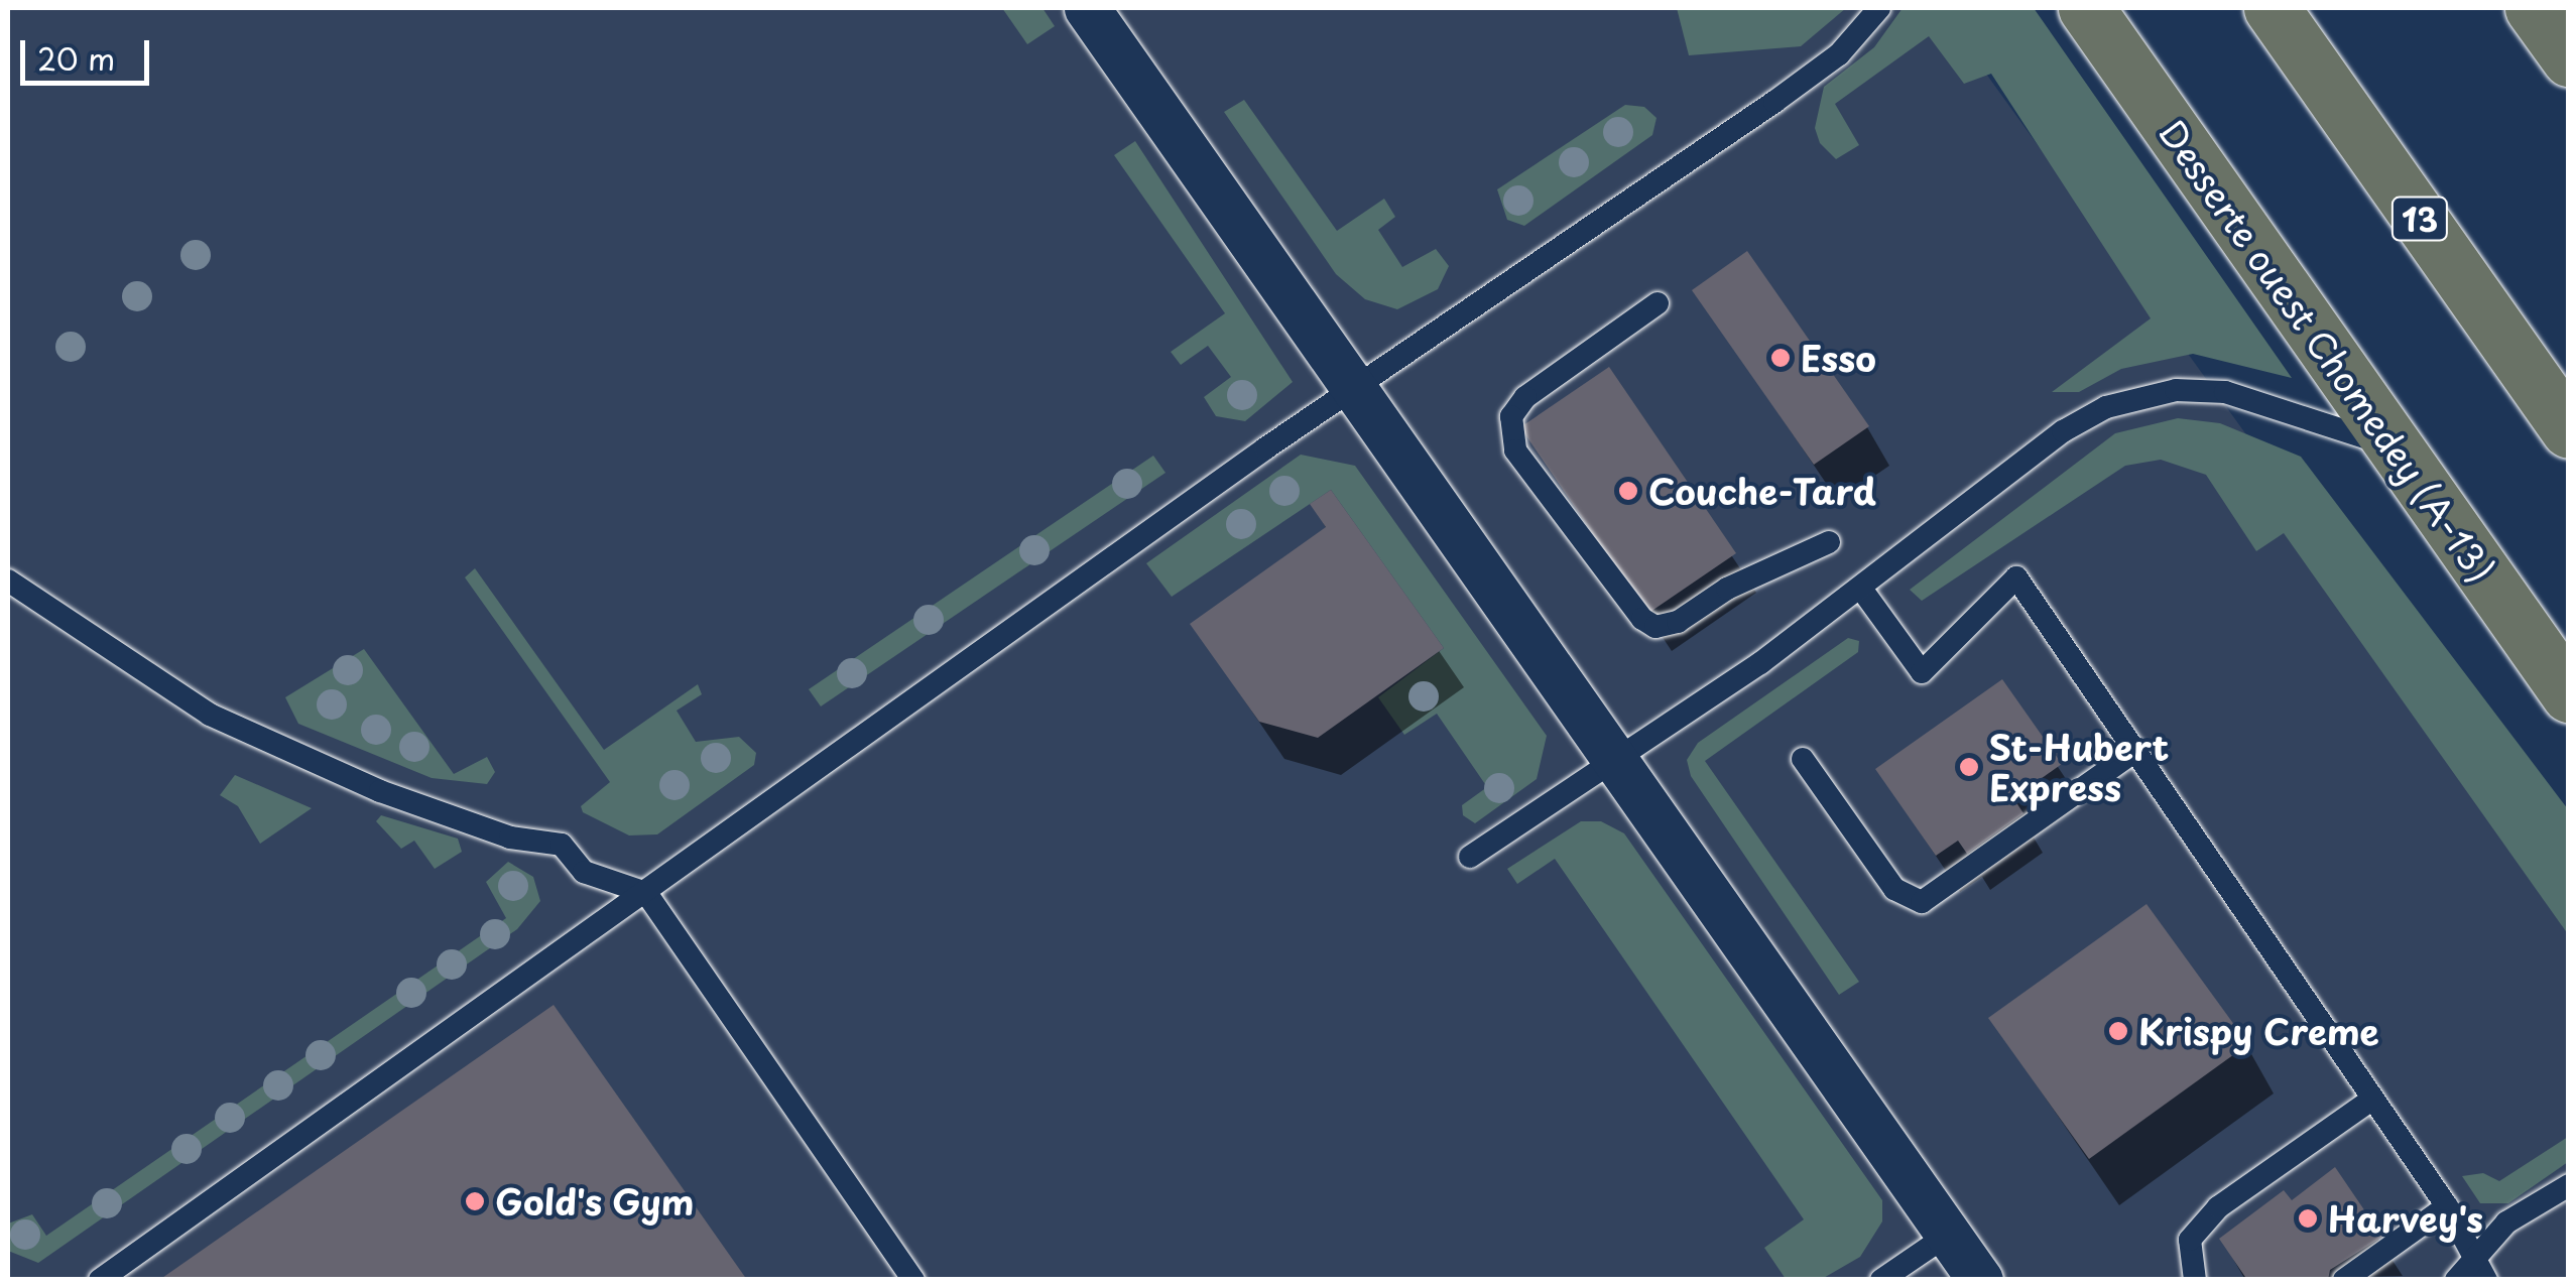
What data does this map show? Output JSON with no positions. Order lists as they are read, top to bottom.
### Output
{
  "streets": {
    "main road": ["13", "Desserte ouest Chomedey (A-13)"]
  },
  "places": [
    "Esso",
    "Couche-Tard",
    "St-Hubert Express",
    "Krispy Creme",
    "Gold's Gym",
    "Harvey's"
  ],
  "scale_bar": "20 m"
}
